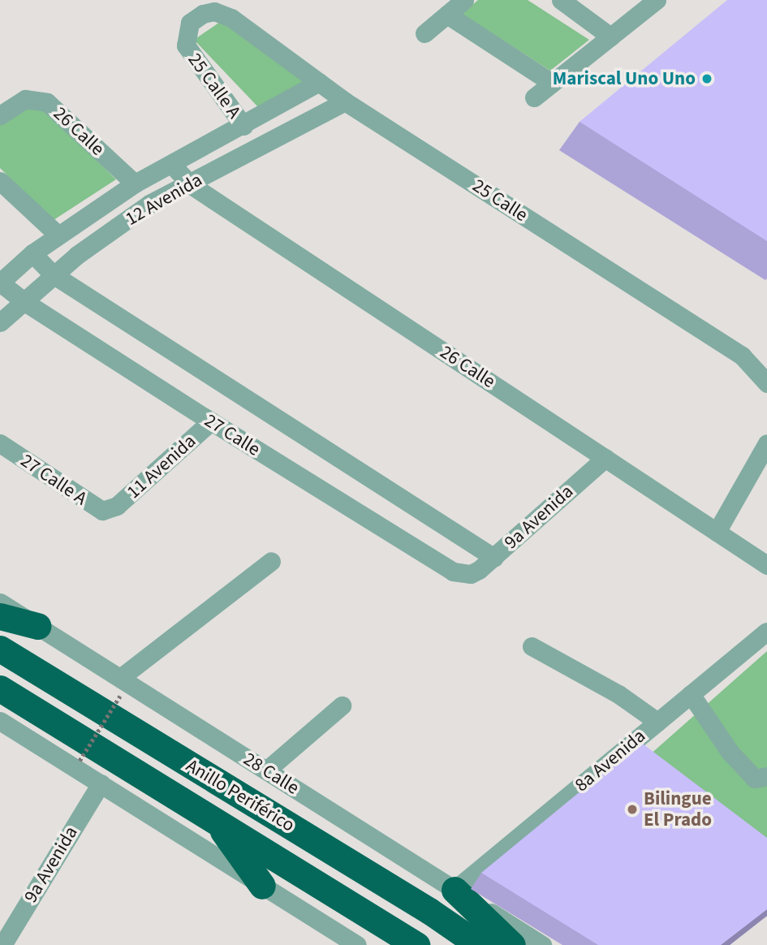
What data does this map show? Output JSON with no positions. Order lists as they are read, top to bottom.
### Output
{
  "streets": {
    "highway": ["Anillo Periférico"],
    "street": [
      "25 Calle A",
      "26 Calle",
      "12 Avenida",
      "25 Calle",
      "27 Calle",
      "11 Avenida",
      "27 Calle A",
      "9a Avenida",
      "8a Avenida",
      "28 Calle"
    ]
  },
  "crossings": [
    ["25 Calle A", "12 Avenida"],
    ["25 Calle A", "25 Calle"],
    ["26 Calle", "12 Avenida"],
    ["26 Calle", "9a Avenida"],
    ["12 Avenida", "25 Calle"],
    ["12 Avenida", "27 Calle"],
    ["27 Calle", "11 Avenida"],
    ["27 Calle", "9a Avenida"],
    ["11 Avenida", "27 Calle A"],
    ["8a Avenida", "28 Calle"]
  ],
  "places": ["Mariscal Uno Uno", "Bilingue El Prado"]
}
